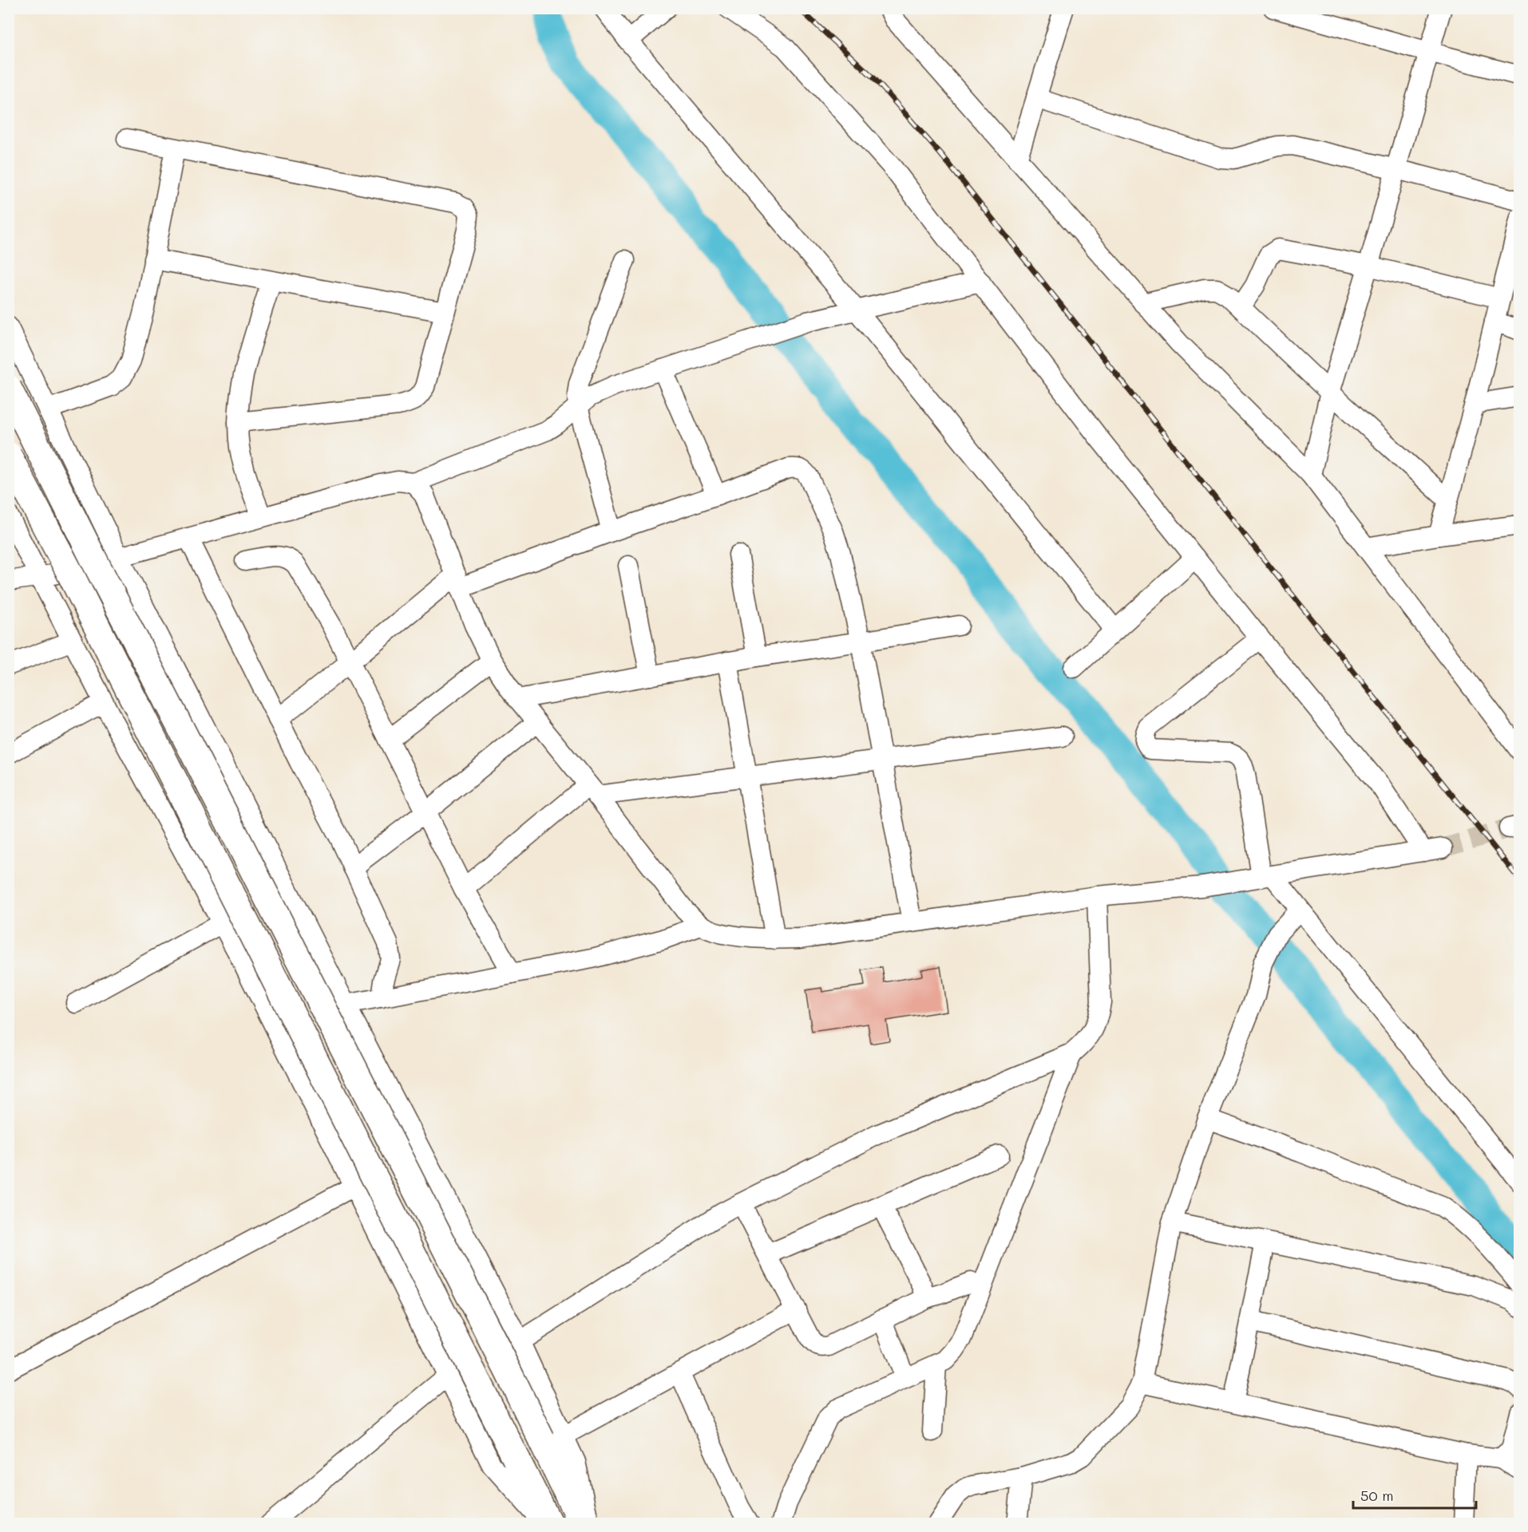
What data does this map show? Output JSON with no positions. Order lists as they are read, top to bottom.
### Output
{
  "scale_bar": "50 m"
}
